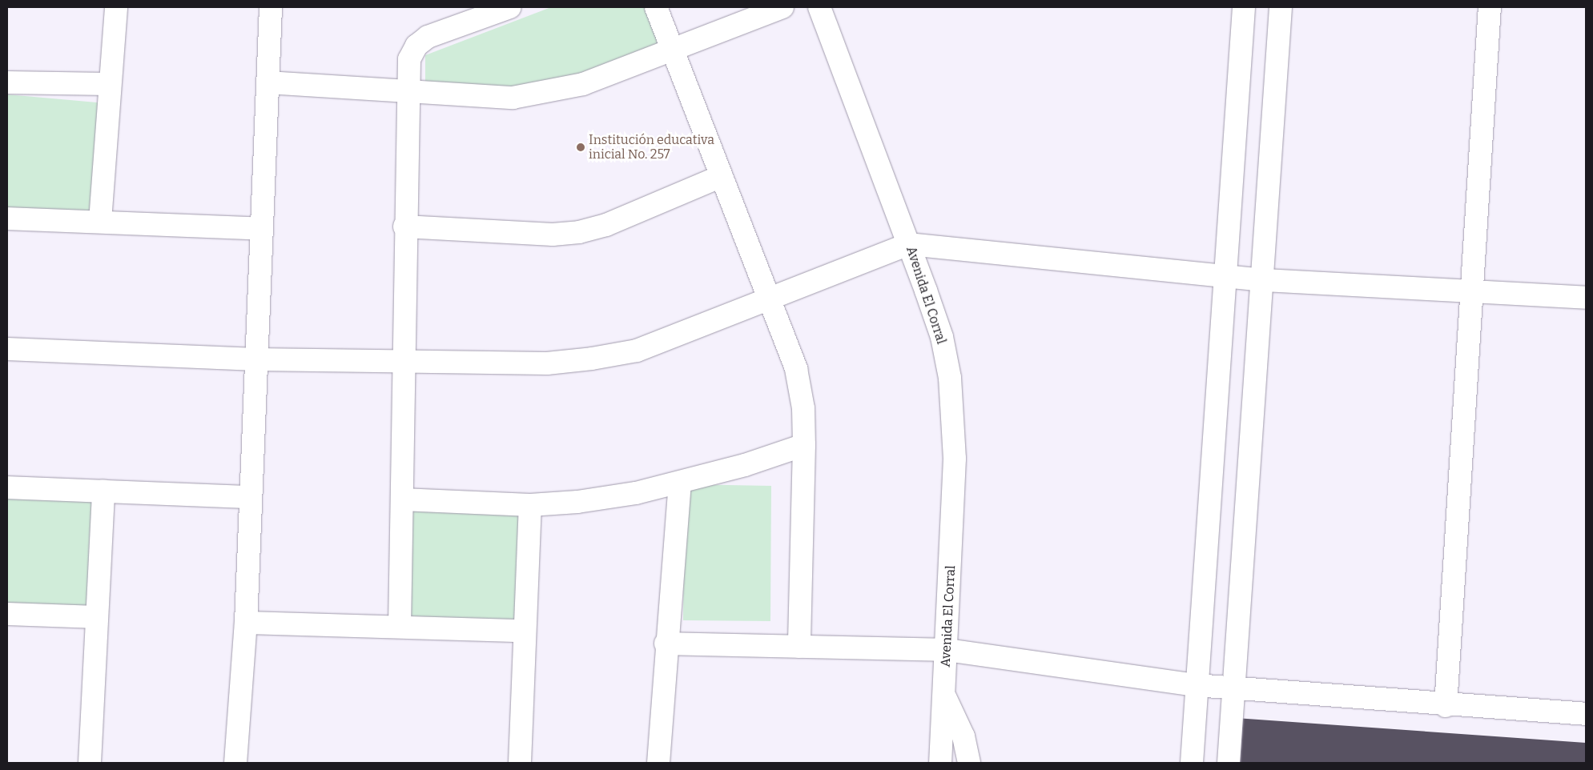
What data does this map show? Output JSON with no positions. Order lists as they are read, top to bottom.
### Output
{
  "streets": {
    "street": ["Avenida El Corral"]
  },
  "places": ["Institución educativa inicial No. 257"]
}
